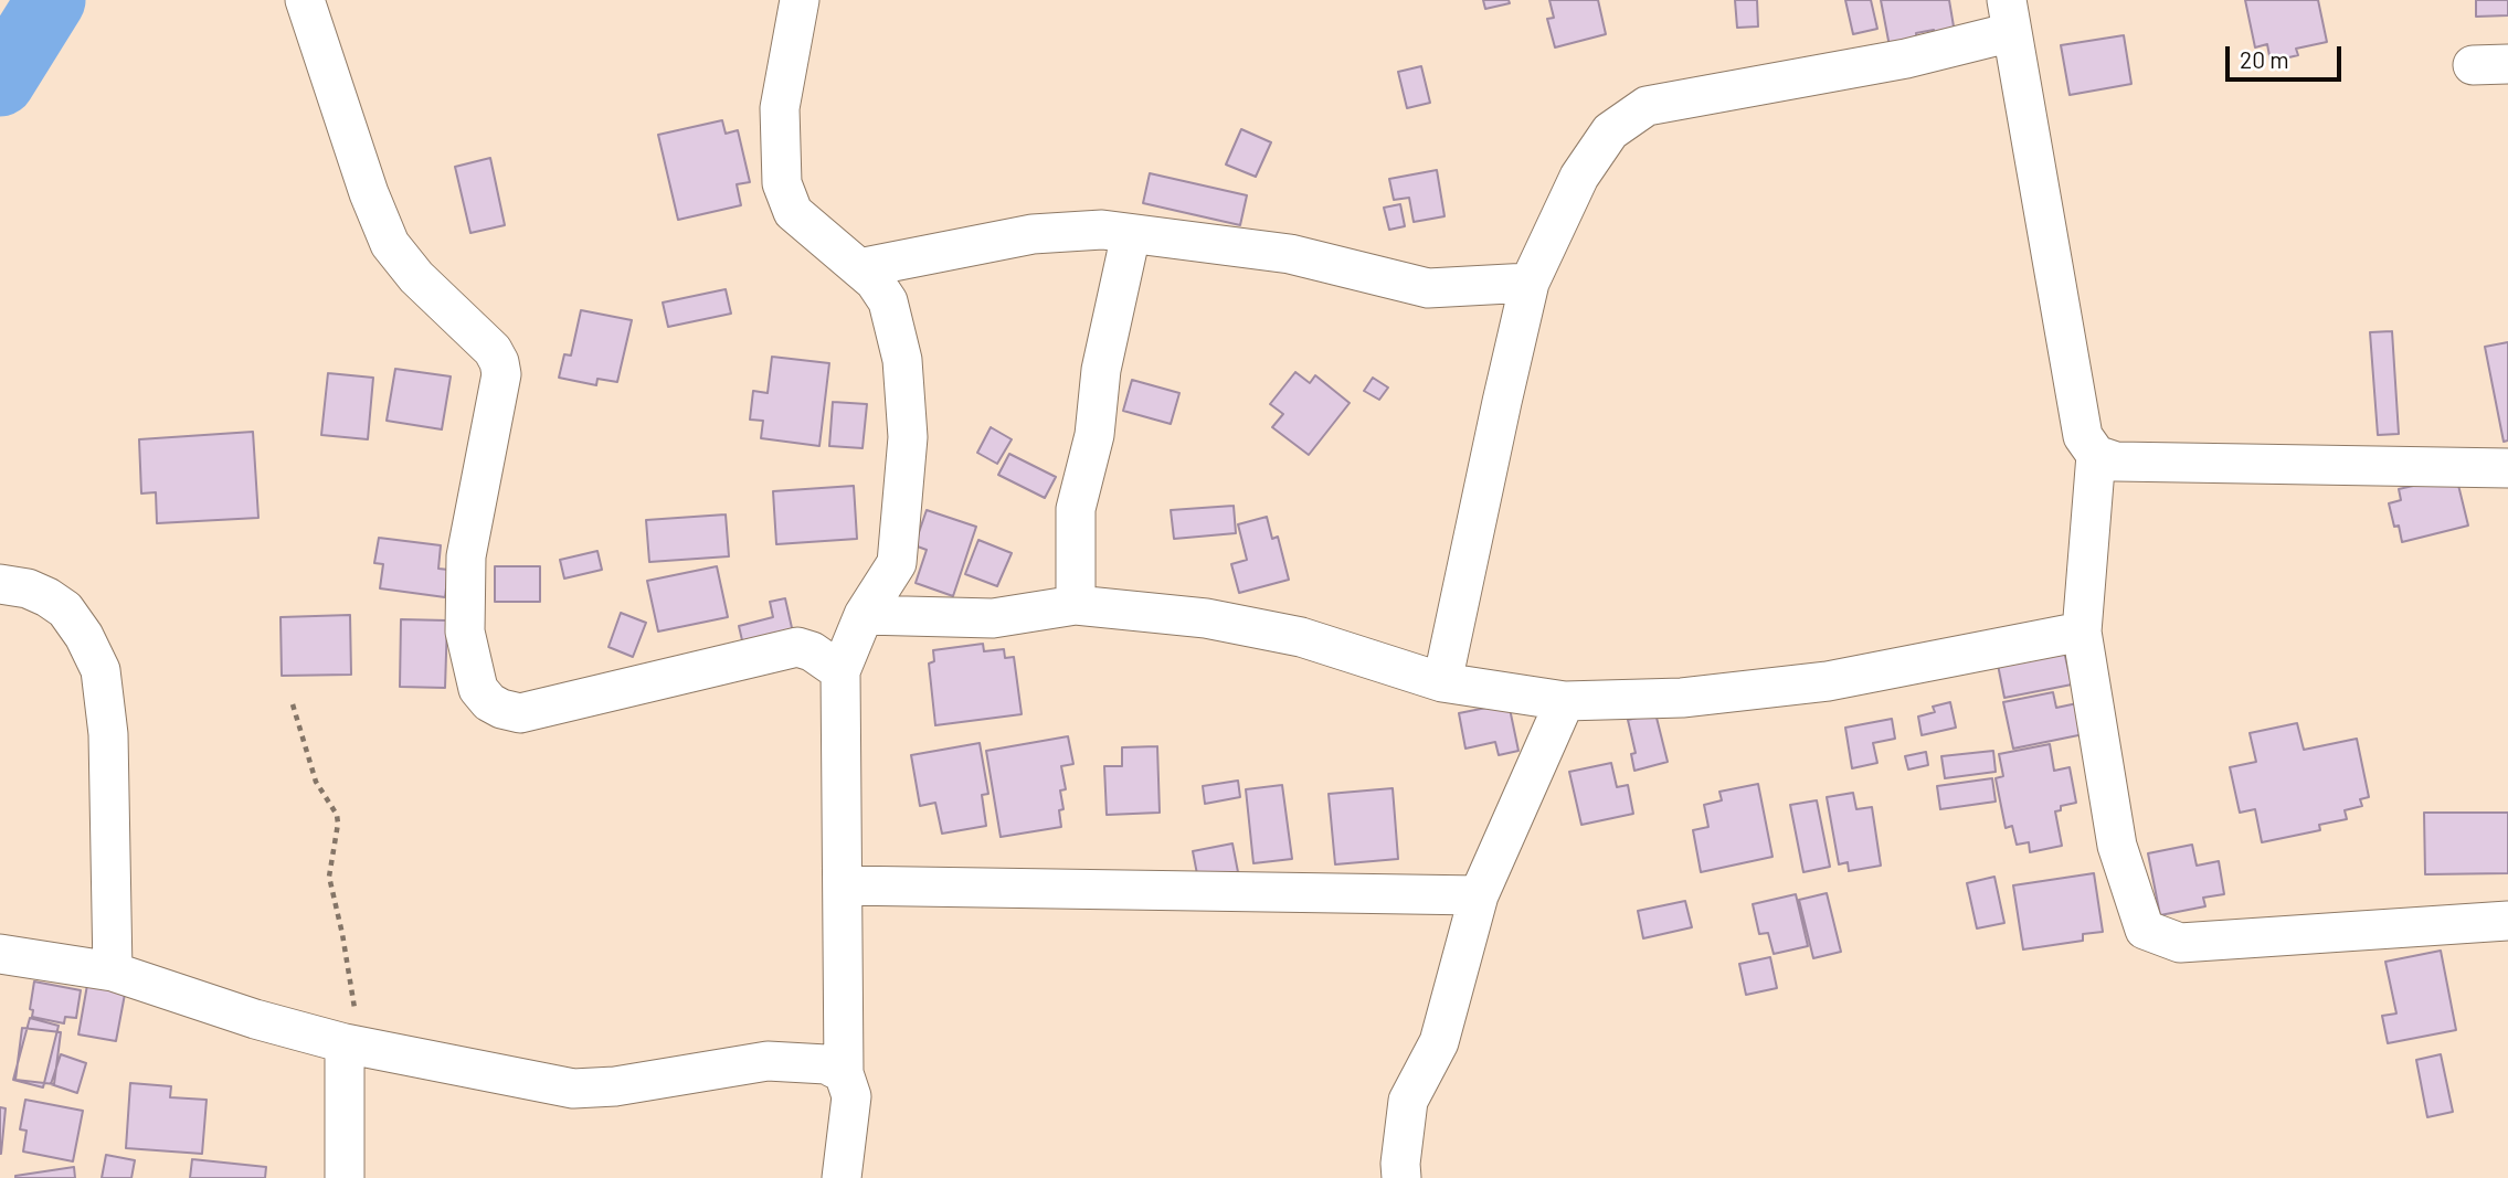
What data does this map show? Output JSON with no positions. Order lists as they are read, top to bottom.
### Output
{
  "scale_bar": "20 m"
}
